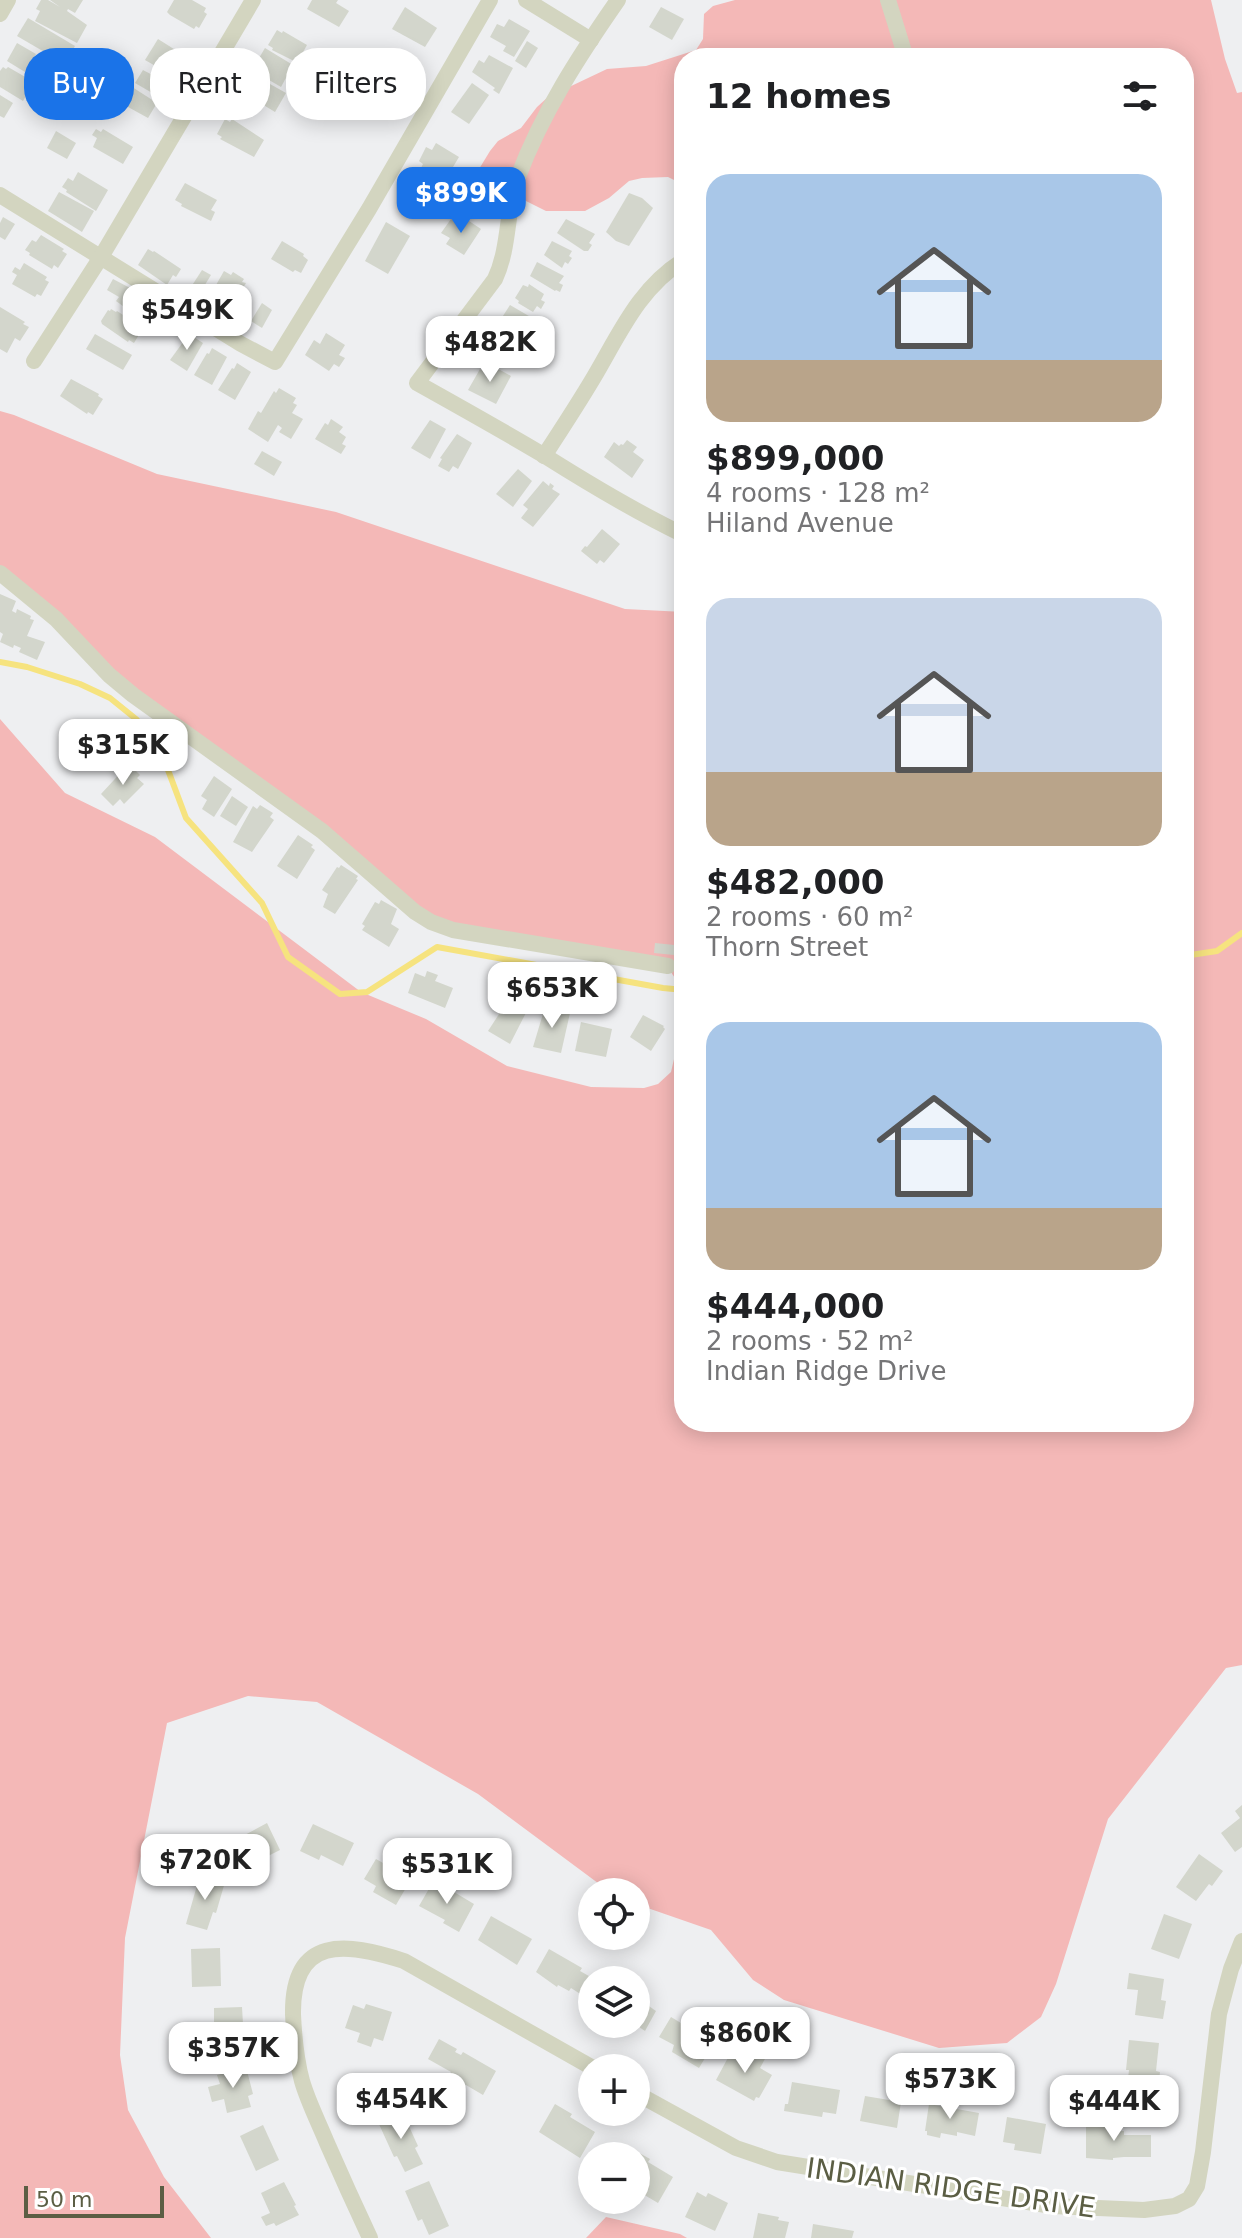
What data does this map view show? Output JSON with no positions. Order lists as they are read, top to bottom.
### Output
{
  "streets": {
    "street": ["INDIAN RIDGE DRIVE"]
  },
  "scale_bar": "50 m",
  "page": {
    "chip": ["Buy", "Rent", "Filters"],
    "heading": "12 homes",
    "list": [
      {
        "name": "$899,000",
        "note": "4 rooms · 128 m² · Hiland Avenue"
      },
      {
        "name": "$482,000",
        "note": "2 rooms · 60 m² · Thorn Street"
      },
      {
        "name": "$444,000",
        "note": "2 rooms · 52 m² · Indian Ridge Drive"
      }
    ],
    "price": [
      "$899K",
      "$549K",
      "$482K",
      "$315K",
      "$653K",
      "$720K",
      "$531K",
      "$860K",
      "$357K",
      "$573K",
      "$454K",
      "$444K"
    ],
    "map_buttons": ["+", "−"],
    "scale": "50 m"
  }
}
